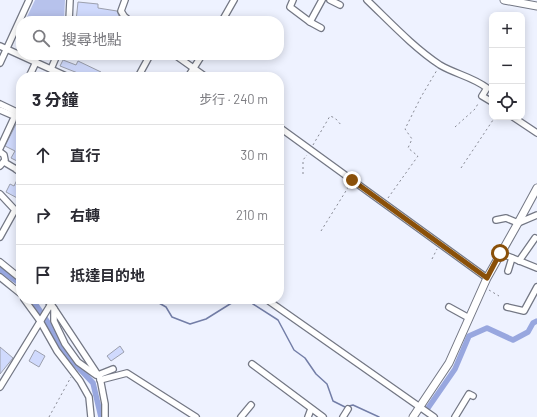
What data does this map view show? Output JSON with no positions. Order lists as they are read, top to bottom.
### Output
{
  "page": {
    "map_buttons": ["+", "−"],
    "search": "搜尋地點",
    "heading": ["3 分鐘", "步行 · 240 m"],
    "list": [
      ["直行", "30 m"],
      ["右轉", "210 m"],
      "抵達目的地"
    ]
  }
}
